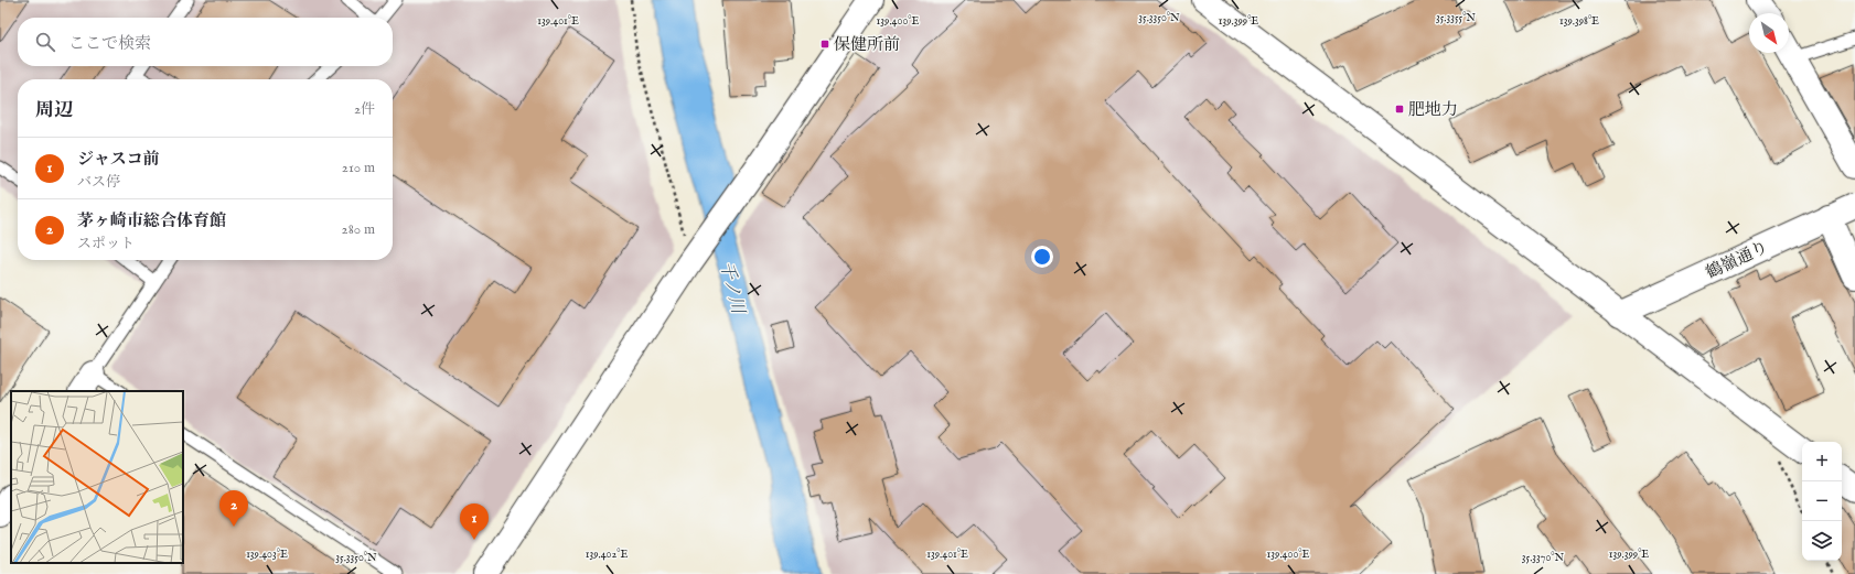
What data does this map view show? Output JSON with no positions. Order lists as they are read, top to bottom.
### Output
{
  "streets": {
    "street": ["鶴嶺通り"]
  },
  "water": ["千ノ川"],
  "places": {
    "transit": ["保健所前", "肥地力"]
  },
  "north": "bottom right",
  "page": {
    "search": "ここで検索",
    "heading": ["周辺", "2件"],
    "list": [
      {
        "mark": "1",
        "name": "ジャスコ前",
        "note": "バス停",
        "value": "210 m"
      },
      {
        "mark": "2",
        "name": "茅ヶ崎市総合体育館",
        "note": "スポット",
        "value": "280 m"
      }
    ],
    "map_buttons": ["+", "−"],
    "pins": ["2", "1"]
  },
  "coordinates": [
    "35.3350°N",
    "35.3355°N",
    "139.401°E",
    "139.400°E",
    "139.399°E",
    "139.398°E",
    "139.403°E",
    "139.402°E",
    "35.3370°N"
  ]
}
